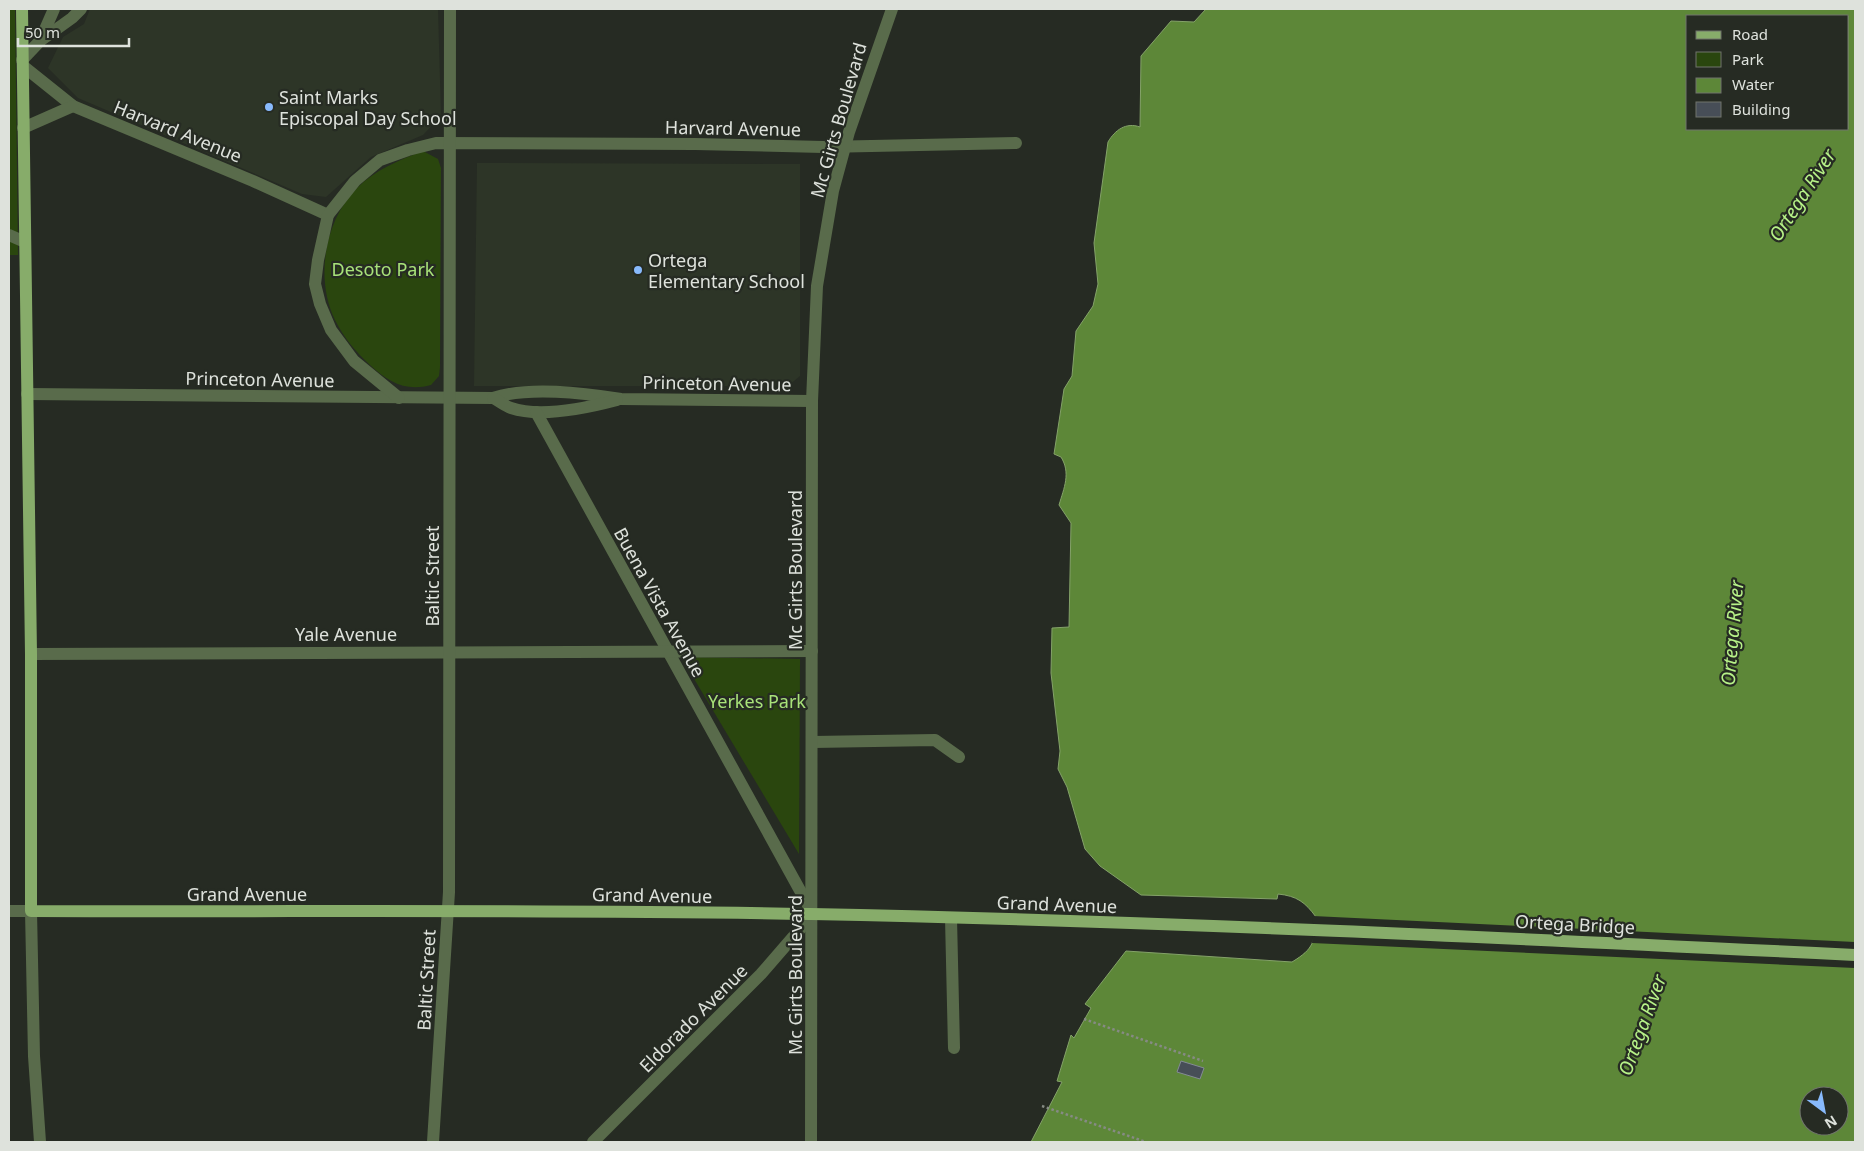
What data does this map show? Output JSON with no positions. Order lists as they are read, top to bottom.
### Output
{
  "streets": {
    "main road": ["Grand Avenue", "Ortega Bridge"],
    "street": [
      "Mc Girts Boulevard",
      "Harvard Avenue",
      "Princeton Avenue",
      "Baltic Street",
      "Buena Vista Avenue",
      "Yale Avenue",
      "Eldorado Avenue"
    ]
  },
  "crossings": [
    ["Mc Girts Boulevard", "Harvard Avenue"],
    ["Mc Girts Boulevard", "Princeton Avenue"],
    ["Mc Girts Boulevard", "Buena Vista Avenue"],
    ["Mc Girts Boulevard", "Yale Avenue"],
    ["Mc Girts Boulevard", "Grand Avenue"],
    ["Mc Girts Boulevard", "Eldorado Avenue"],
    ["Harvard Avenue", "Baltic Street"],
    ["Princeton Avenue", "Baltic Street"],
    ["Princeton Avenue", "Buena Vista Avenue"],
    ["Baltic Street", "Yale Avenue"],
    ["Baltic Street", "Grand Avenue"],
    ["Buena Vista Avenue", "Yale Avenue"],
    ["Buena Vista Avenue", "Grand Avenue"],
    ["Buena Vista Avenue", "Eldorado Avenue"],
    ["Grand Avenue", "Ortega Bridge"],
    ["Grand Avenue", "Eldorado Avenue"]
  ],
  "water": ["Ortega River"],
  "parks": ["Desoto Park", "Yerkes Park"],
  "places": ["Saint Marks Episcopal Day School", "Ortega Elementary School"],
  "legend": [
    "Road",
    "Park",
    "Water",
    "Building"
  ],
  "scale_bar": "50 m",
  "north": "bottom right"
}
